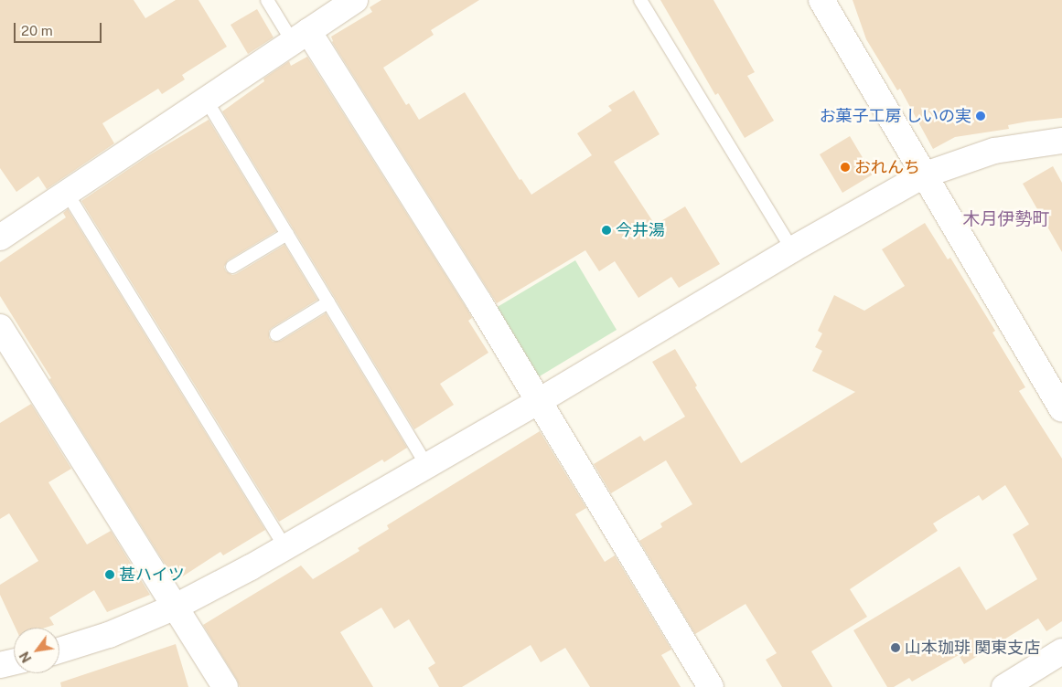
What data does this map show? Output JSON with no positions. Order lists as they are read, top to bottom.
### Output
{
  "districts": ["木月伊勢町"],
  "places": [
    "お菓子工房 しいの実",
    "おれんち",
    "今井湯",
    "甚ハイツ",
    "山本珈琲 関東支店"
  ],
  "scale_bar": "20 m",
  "north": "bottom left"
}
